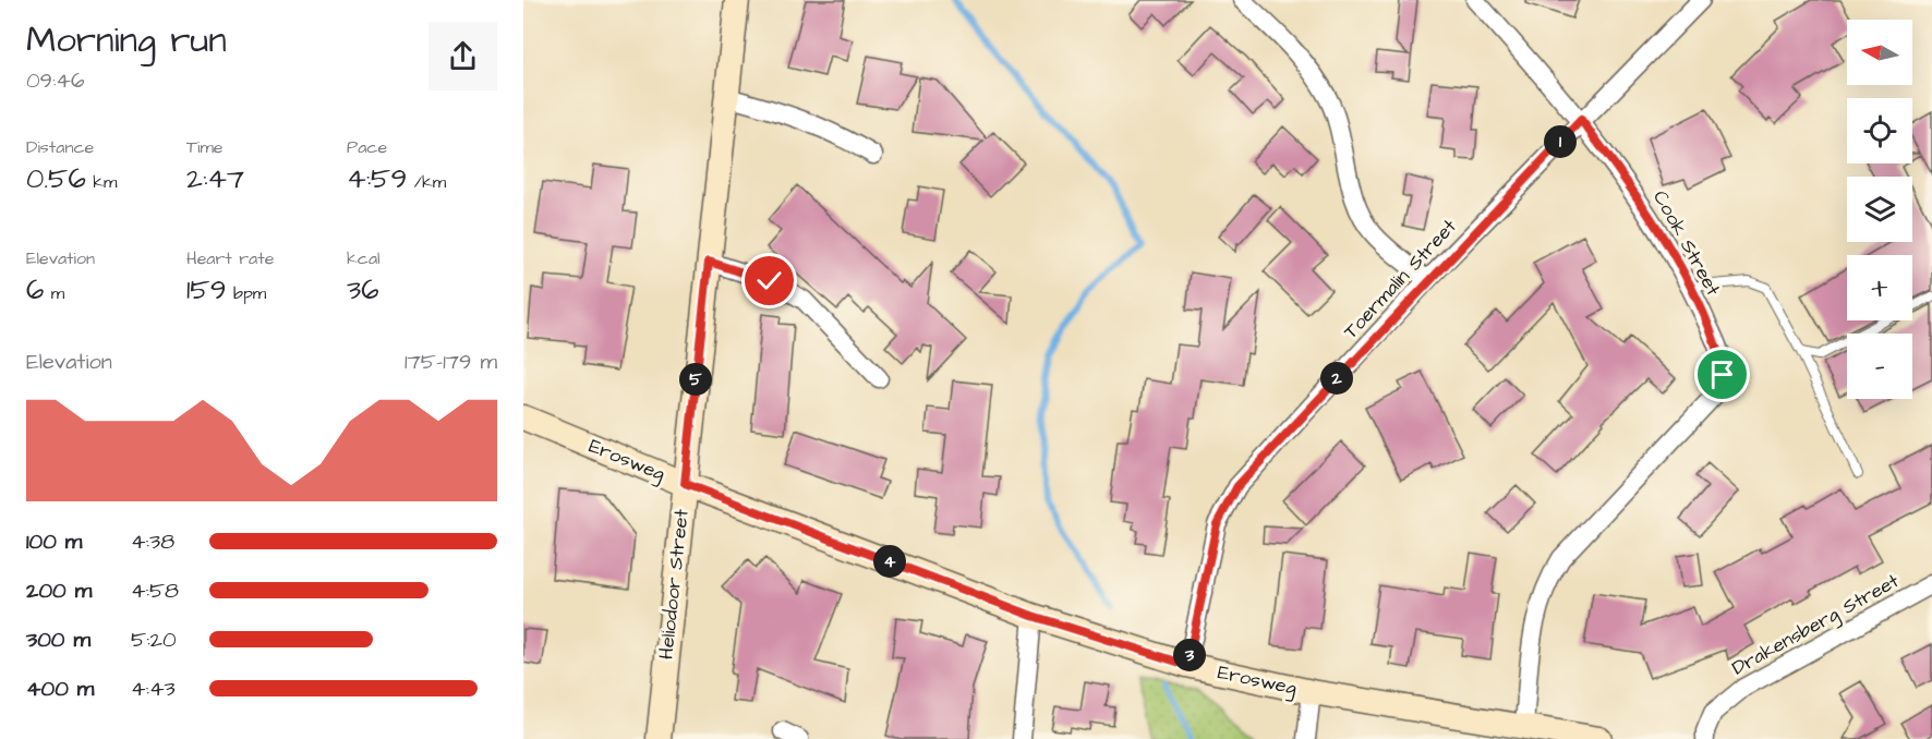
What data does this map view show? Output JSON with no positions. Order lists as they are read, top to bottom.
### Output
{
  "streets": {
    "street": [
      "Cook Street",
      "Toermalin Street",
      "Erosweg",
      "Heliodoor Street",
      "Drakensberg Street"
    ]
  },
  "crossings": [
    ["Cook Street", "Toermalin Street"],
    ["Cook Street", "Erosweg"],
    ["Toermalin Street", "Erosweg"],
    ["Erosweg", "Heliodoor Street"]
  ],
  "north": "left",
  "page": {
    "heading": ["Morning run", "09:46"],
    "map_buttons": ["+", "−"],
    "stats": [
      ["Distance", "0.56 km"],
      ["Time", "2:47"],
      ["Pace", "4:59 /km"],
      ["Elevation", "6 m"],
      ["Heart rate", "159 bpm"],
      ["kcal", "36"]
    ],
    "pins": [
      "1",
      "2",
      "5",
      "4",
      "3"
    ],
    "chart": ["Elevation", "175–179 m"],
    "list": [
      {
        "name": "100 m",
        "note": "4:38"
      },
      {
        "name": "200 m",
        "note": "4:58"
      },
      {
        "name": "300 m",
        "note": "5:20"
      },
      {
        "name": "400 m",
        "note": "4:43"
      }
    ]
  }
}
